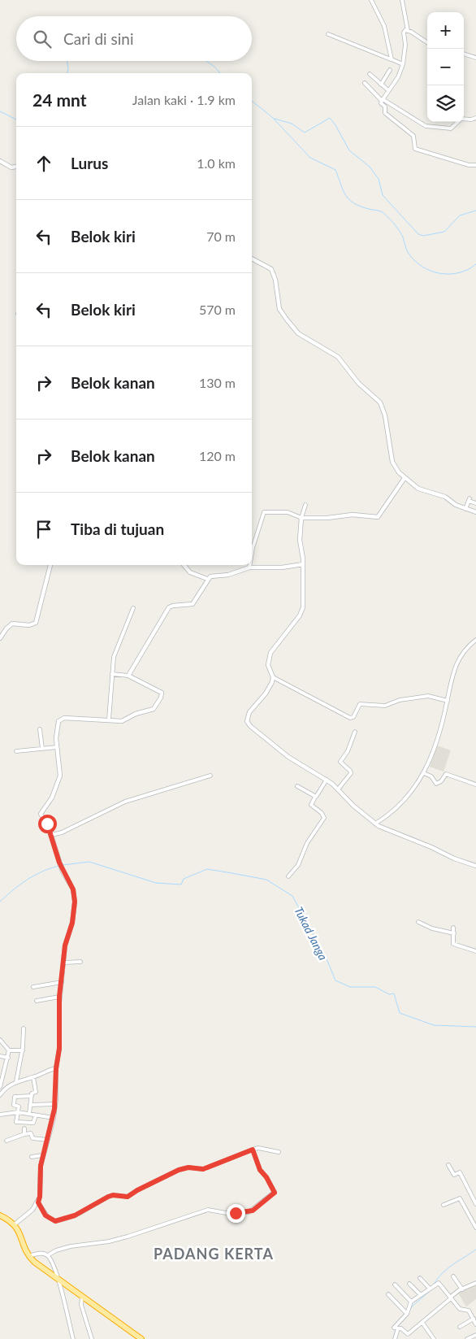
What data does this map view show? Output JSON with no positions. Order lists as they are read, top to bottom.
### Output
{
  "districts": ["PADANG KERTA"],
  "water": ["Tukad Janga"],
  "page": {
    "map_buttons": ["+", "−"],
    "search": "Cari di sini",
    "heading": ["24 mnt", "Jalan kaki · 1.9 km"],
    "list": [
      ["Lurus", "1.0 km"],
      ["Belok kiri", "70 m"],
      ["Belok kiri", "570 m"],
      ["Belok kanan", "130 m"],
      ["Belok kanan", "120 m"],
      "Tiba di tujuan"
    ]
  }
}
